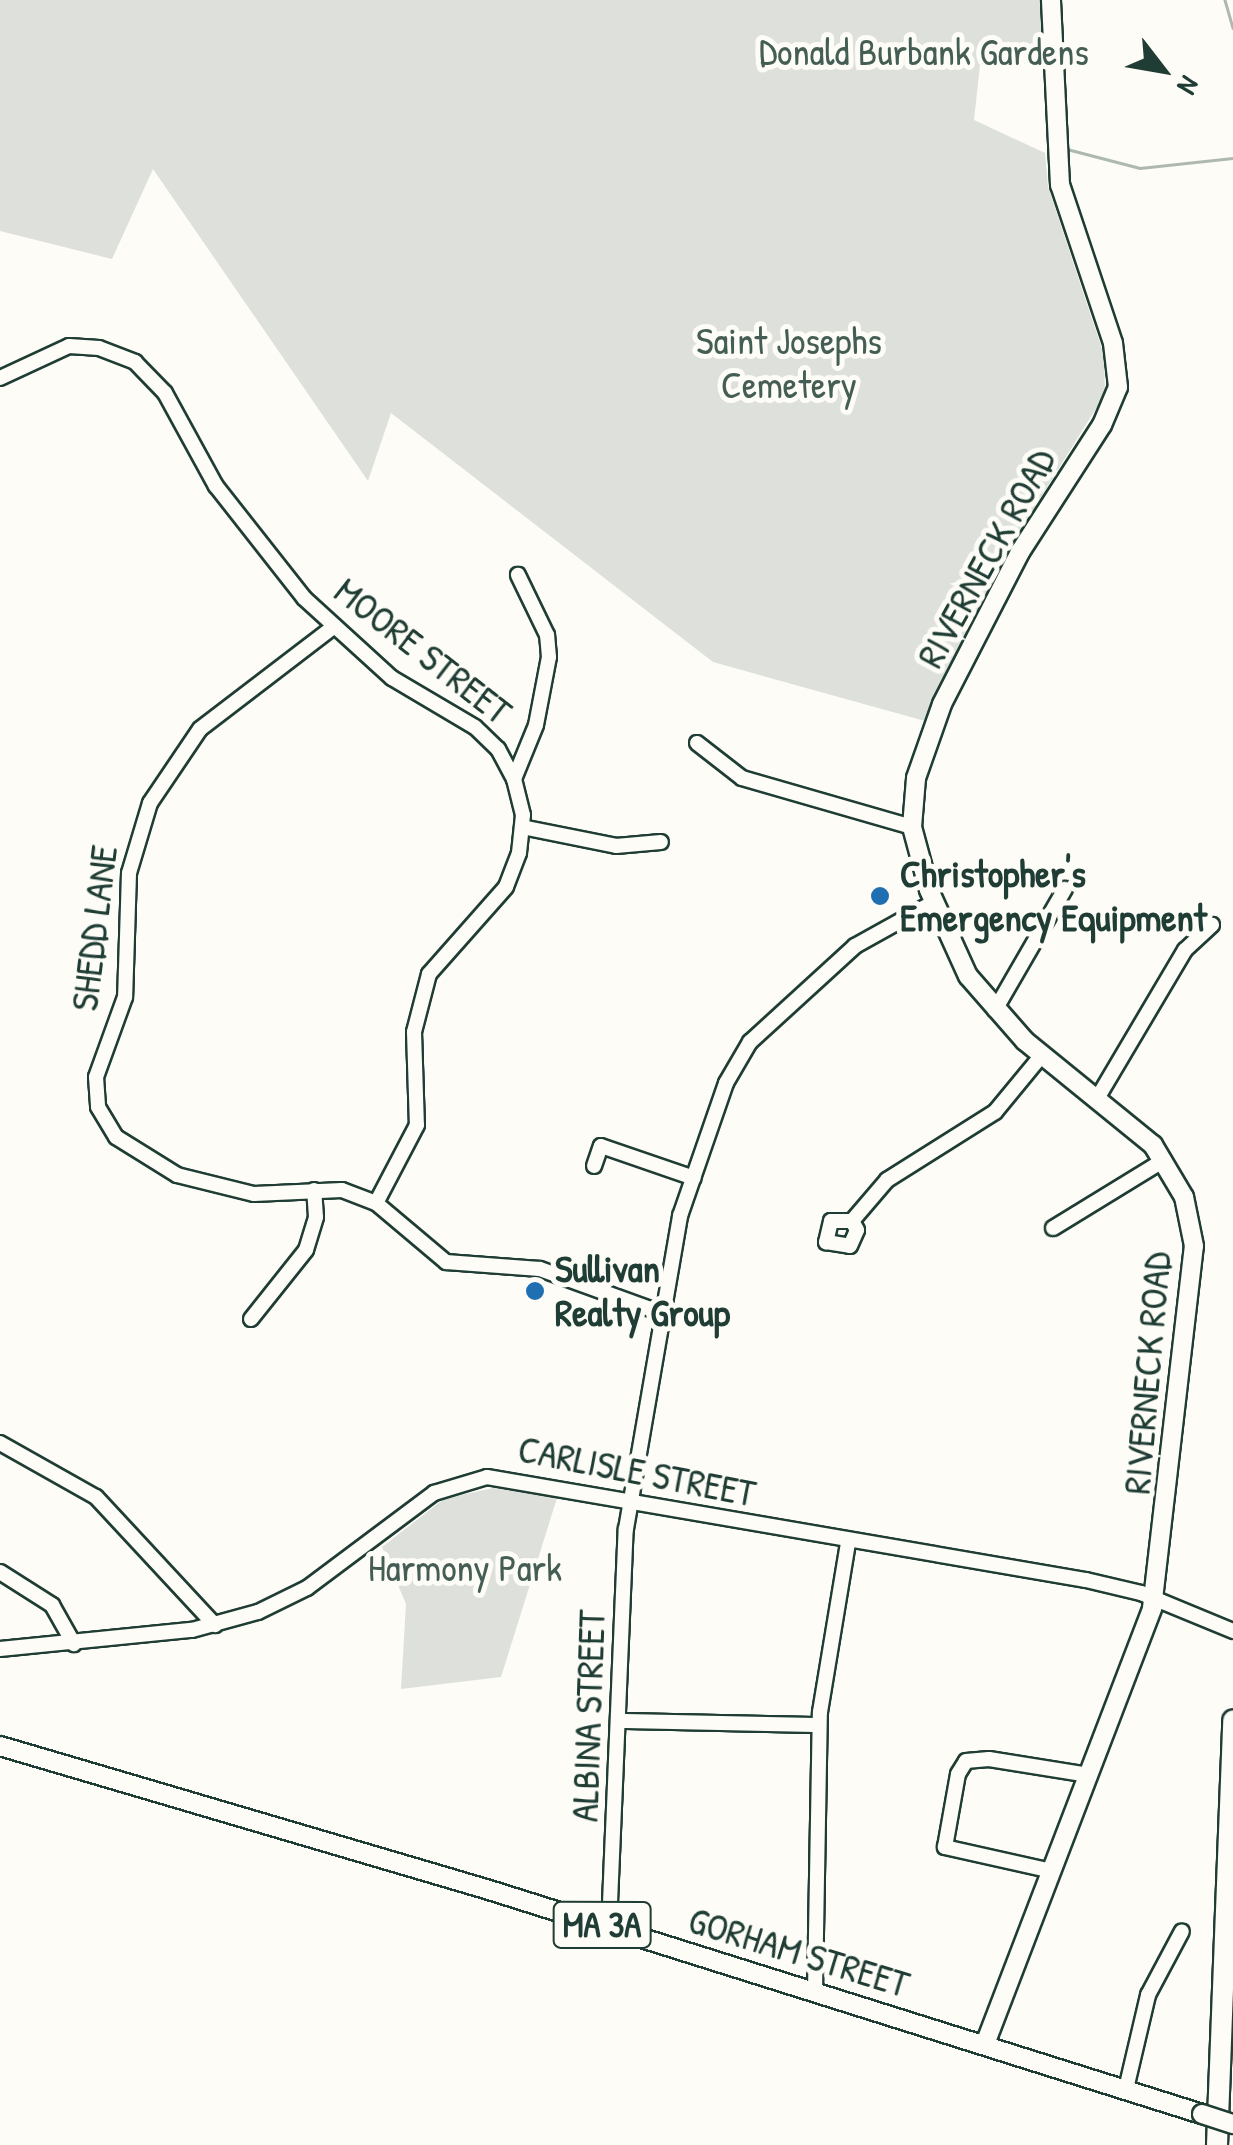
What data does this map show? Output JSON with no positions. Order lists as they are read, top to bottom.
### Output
{
  "streets": {
    "main road": ["RIVERNECK ROAD", "MA 3A", "GORHAM STREET"],
    "street": [
      "MOORE STREET",
      "SHEDD LANE",
      "CARLISLE STREET",
      "ALBINA STREET"
    ]
  },
  "crossings": [
    ["RIVERNECK ROAD", "CARLISLE STREET"],
    ["RIVERNECK ROAD", "ALBINA STREET"],
    ["RIVERNECK ROAD", "GORHAM STREET"],
    ["MOORE STREET", "SHEDD LANE"],
    ["SHEDD LANE", "ALBINA STREET"],
    ["CARLISLE STREET", "ALBINA STREET"],
    ["ALBINA STREET", "GORHAM STREET"]
  ],
  "parks": ["Donald Burbank Gardens", "Saint Josephs Cemetery", "Harmony Park"],
  "places": ["Christopher's Emergency Equipment", "Sullivan Realty Group"],
  "north": "bottom right"
}
